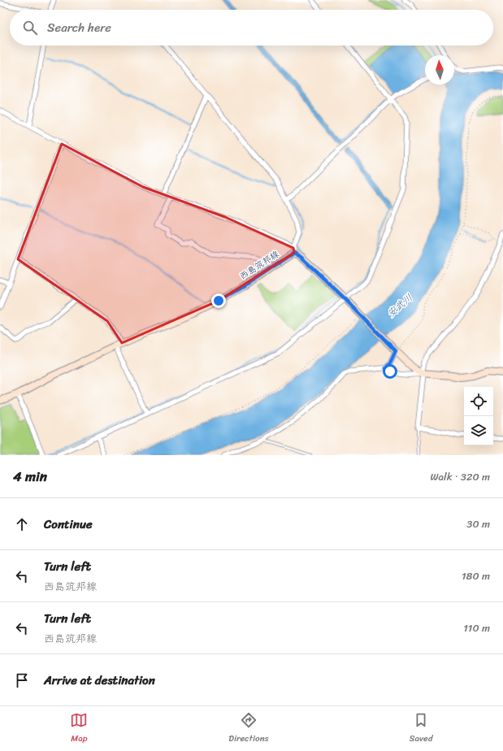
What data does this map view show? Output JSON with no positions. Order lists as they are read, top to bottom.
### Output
{
  "streets": {
    "main road": ["西島筑邦線"]
  },
  "water": ["安武川"],
  "north": "top",
  "page": {
    "search": "Search here",
    "heading": ["4 min", "Walk · 320 m"],
    "list": [
      ["Continue", "30 m"],
      ["Turn left", "西島筑邦線", "180 m"],
      ["Turn left", "西島筑邦線", "110 m"],
      "Arrive at destination"
    ],
    "nav": ["Map", "Directions", "Saved"]
  }
}
